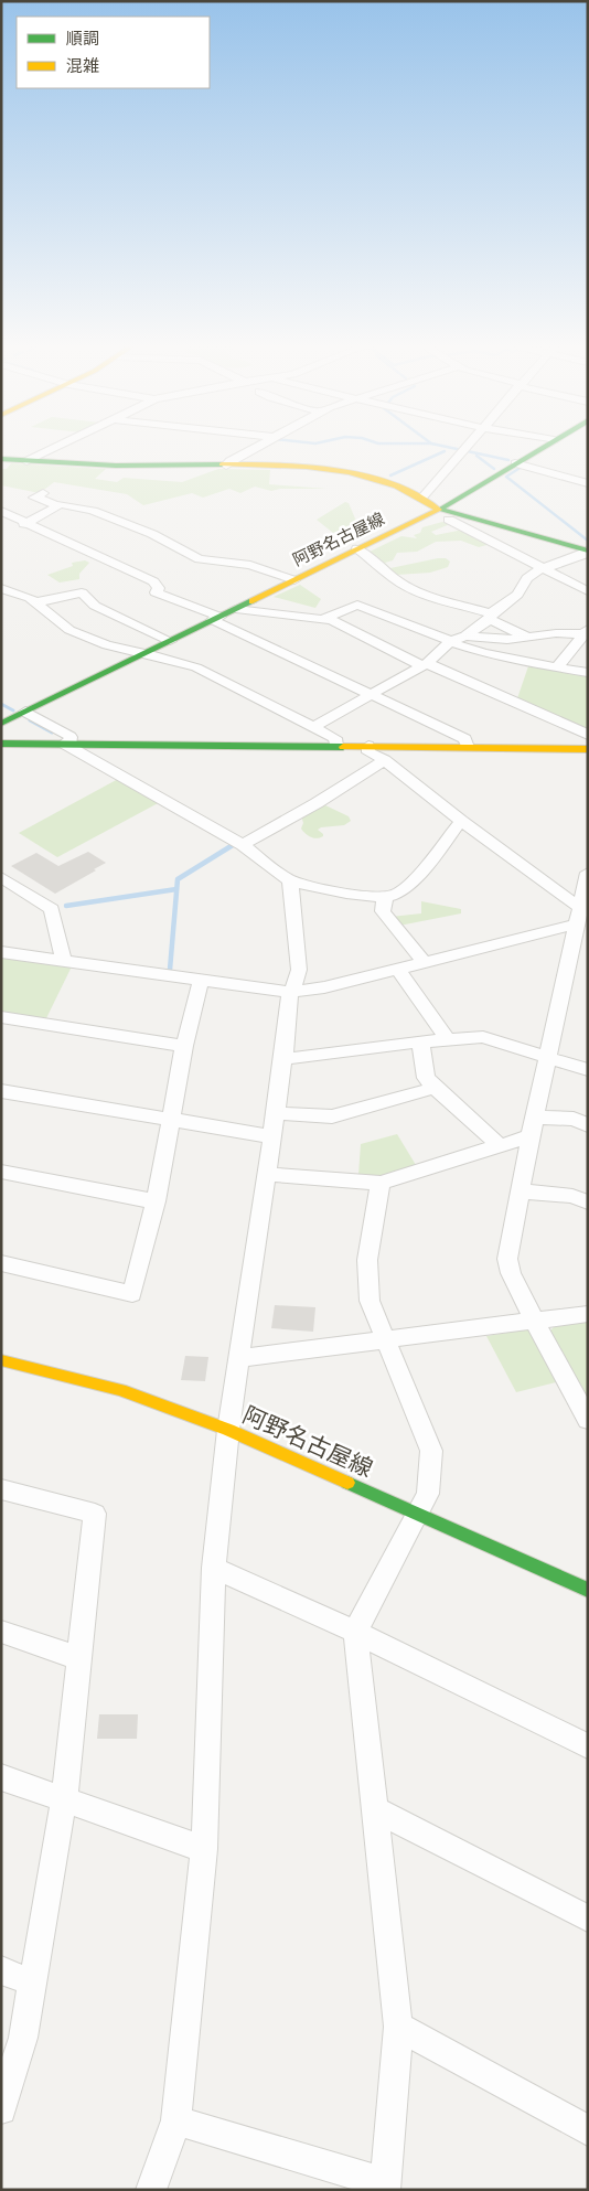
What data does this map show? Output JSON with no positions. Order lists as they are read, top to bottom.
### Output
{
  "streets": {
    "main road": ["阿野名古屋線"]
  },
  "legend": ["順調", "混雑"]
}
